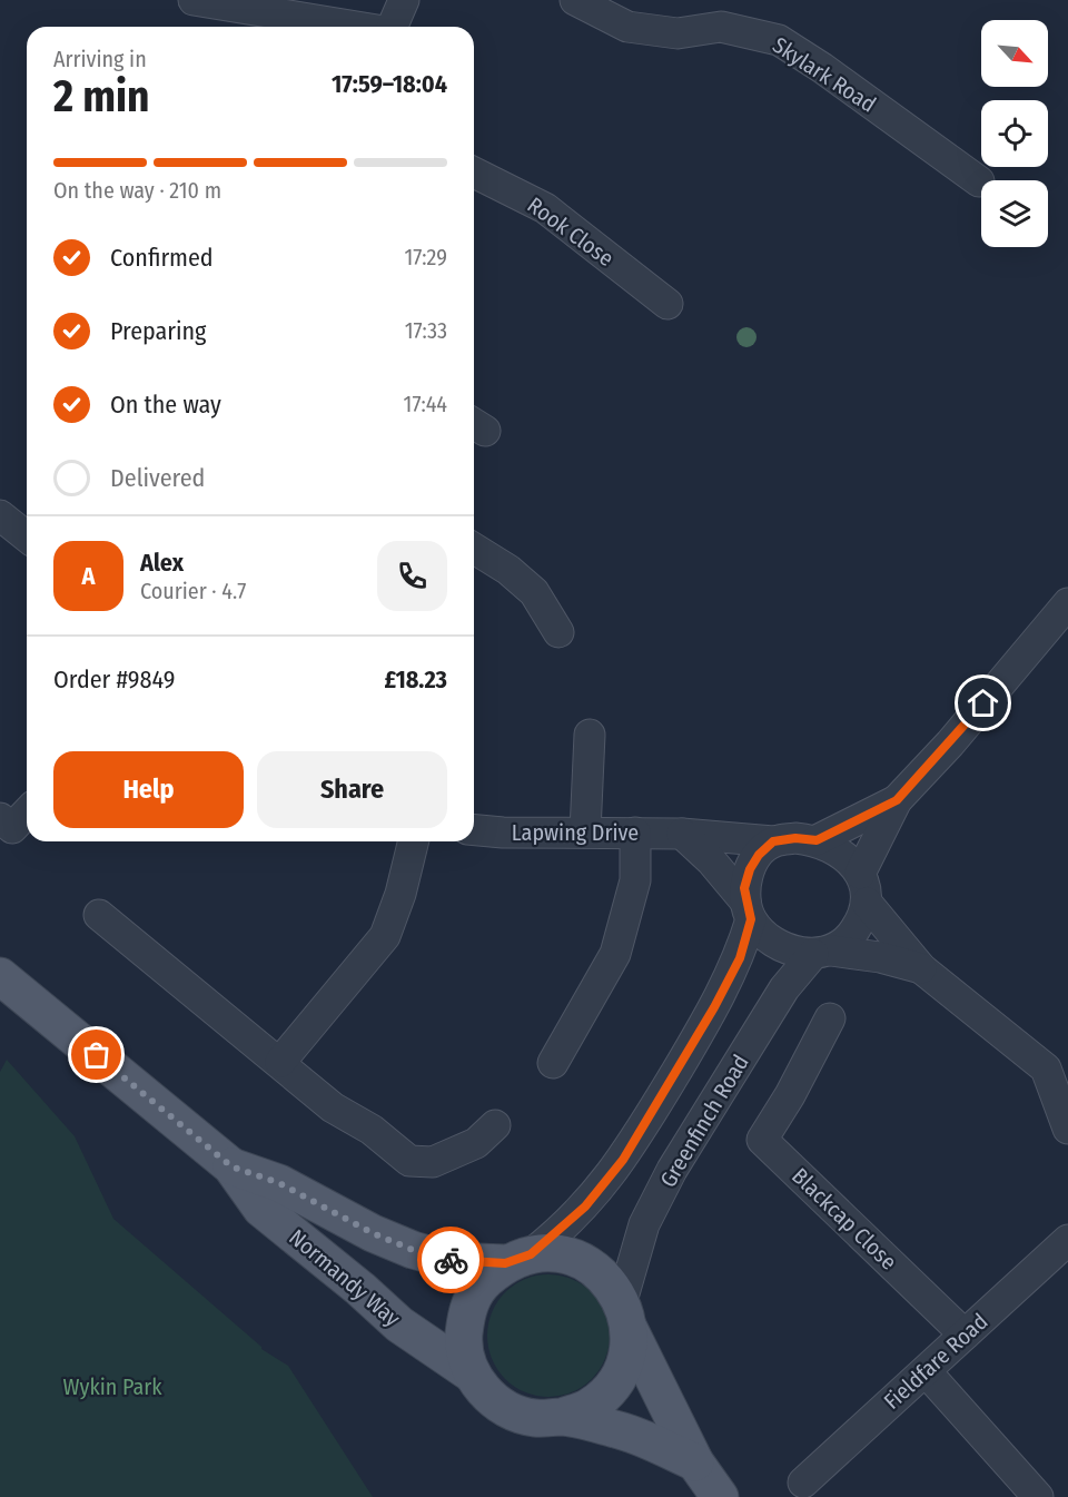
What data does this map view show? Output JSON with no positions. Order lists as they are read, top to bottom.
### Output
{
  "streets": {
    "main road": ["Normandy Way"],
    "street": [
      "Skylark Road",
      "Rook Close",
      "Lapwing Drive",
      "Greenfinch Road",
      "Blackcap Close",
      "Fieldfare Road"
    ]
  },
  "crossings": [
    ["Lapwing Drive", "Greenfinch Road"],
    ["Greenfinch Road", "Normandy Way"],
    ["Blackcap Close", "Fieldfare Road"]
  ],
  "parks": ["Wykin Park"],
  "north": "bottom right",
  "page": {
    "heading": ["2 min", "Arriving in", "17:59–18:04"],
    "panel": [
      "Alex",
      "Courier · 4.7",
      "Order #9849",
      "£18.23"
    ],
    "bar": "On the way · 210 m",
    "list": [
      ["Confirmed", "17:29"],
      ["Preparing", "17:33"],
      ["On the way", "17:44"],
      "Delivered"
    ],
    "round": "A",
    "buttons": ["Help", "Share"]
  }
}
